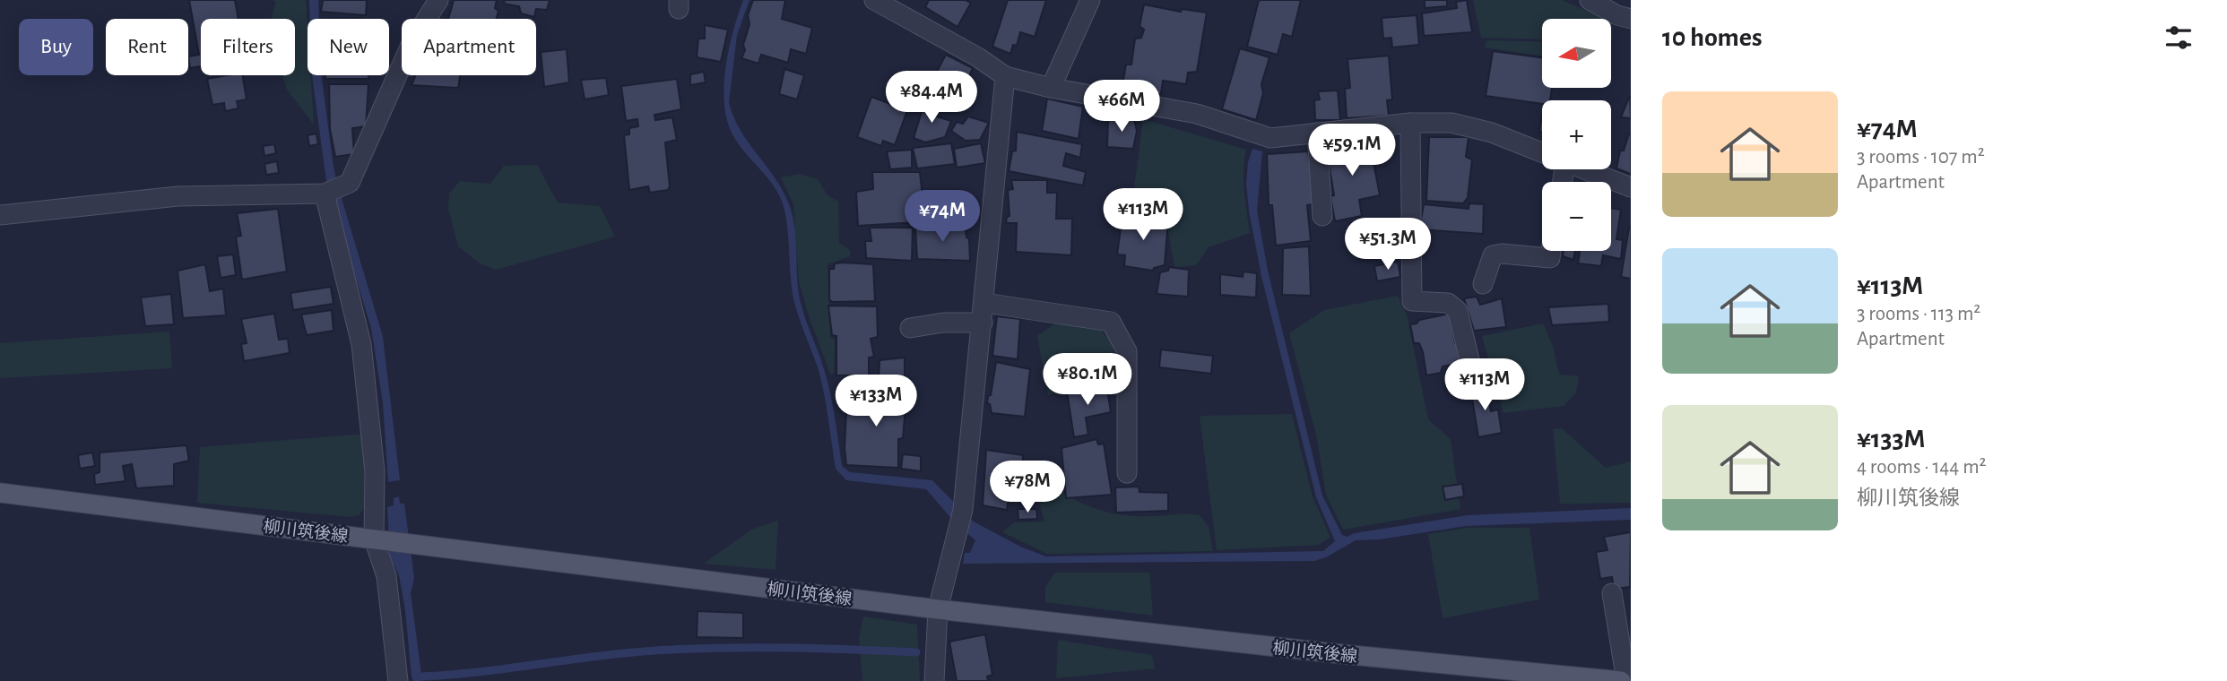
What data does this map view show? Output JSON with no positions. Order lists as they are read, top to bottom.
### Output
{
  "streets": {
    "main road": ["柳川筑後線"]
  },
  "north": "left",
  "page": {
    "heading": "10 homes",
    "map_buttons": ["+", "−"],
    "chip": [
      "Buy",
      "Rent",
      "Filters",
      "New",
      "Apartment"
    ],
    "price": [
      "¥84.4M",
      "¥66M",
      "¥59.1M",
      "¥113M",
      "¥74M",
      "¥51.3M",
      "¥80.1M",
      "¥113M",
      "¥133M",
      "¥78M"
    ],
    "list": [
      {
        "name": "¥74M",
        "note": "3 rooms · 107 m² · Apartment"
      },
      {
        "name": "¥113M",
        "note": "3 rooms · 113 m² · Apartment"
      },
      {
        "name": "¥133M",
        "note": "4 rooms · 144 m² · 柳川筑後線"
      }
    ]
  }
}
